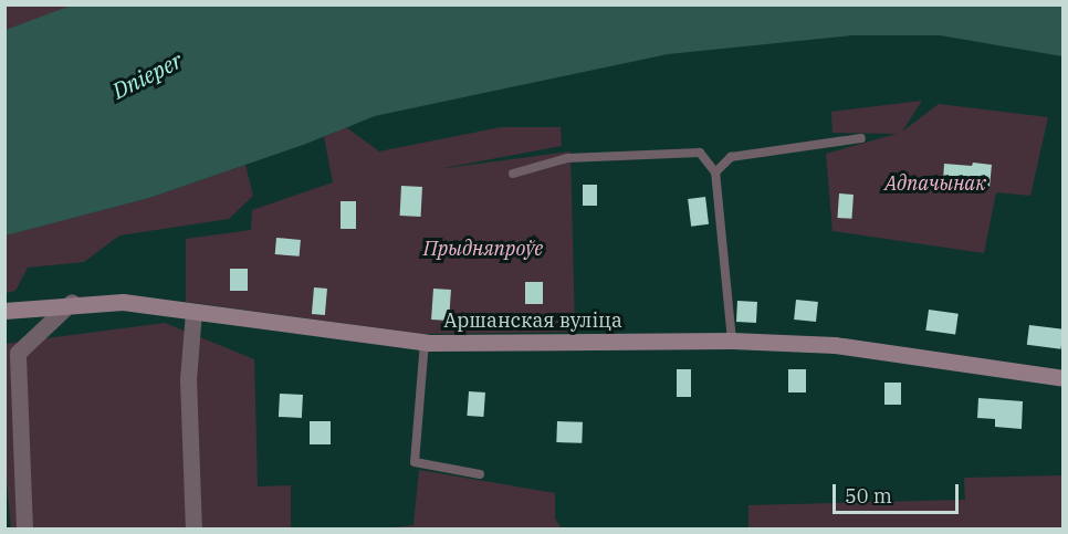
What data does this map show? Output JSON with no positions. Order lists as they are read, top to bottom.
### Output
{
  "streets": {
    "street": ["Аршанская вуліца"]
  },
  "water": ["Dnieper"],
  "parks": ["Адпачынак", "Прыдняпроўе"],
  "scale_bar": "50 m"
}
